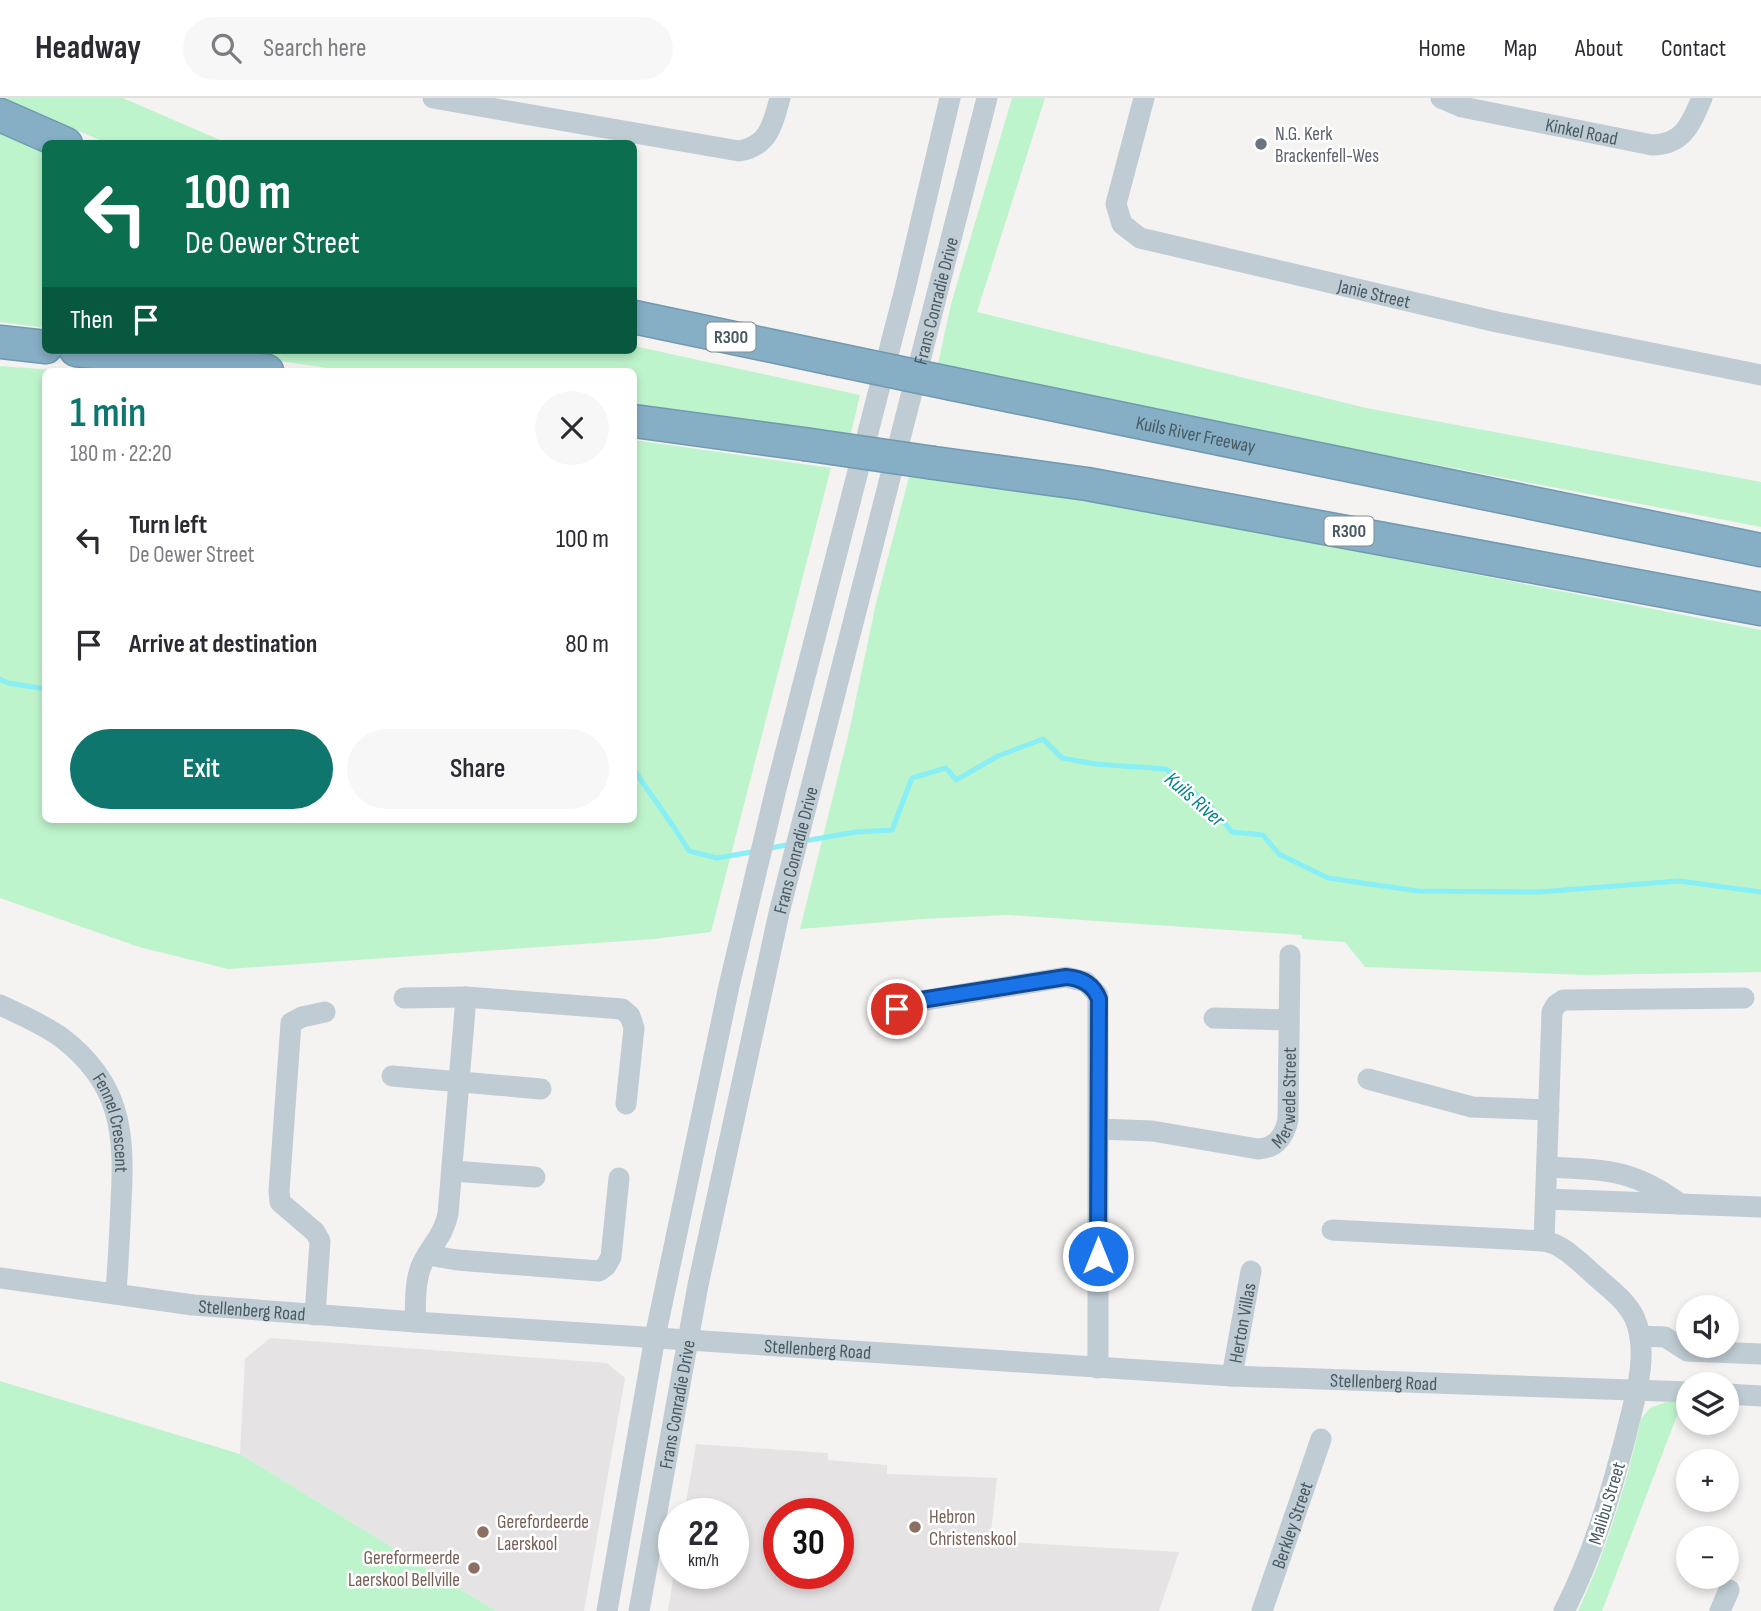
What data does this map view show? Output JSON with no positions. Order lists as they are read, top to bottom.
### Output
{
  "streets": {
    "highway": ["R300", "Kuils River Freeway"],
    "street": [
      "Kinkel Road",
      "Janie Street",
      "Frans Conradie Drive",
      "Merwede Street",
      "Fennel Crescent",
      "Stellenberg Road",
      "Herton Villas",
      "Malibu Street",
      "Berkley Street"
    ]
  },
  "crossings": [
    ["Frans Conradie Drive", "Stellenberg Road"],
    ["Fennel Crescent", "Stellenberg Road"],
    ["Stellenberg Road", "Herton Villas"],
    ["Stellenberg Road", "Malibu Street"]
  ],
  "water": ["Kuils River"],
  "places": [
    "N.G. Kerk Brackenfell-Wes",
    "Hebron Christenskool",
    "Gerefordeerde Laerskool",
    "Gereformeerde Laerskool Bellville"
  ],
  "page": {
    "header": "Headway",
    "search": "Search here",
    "nav": [
      "Home",
      "Map",
      "About",
      "Contact"
    ],
    "turn": ["100 m", "De Oewer Street"],
    "then": "Then",
    "heading": ["1 min", "180 m · 22:20"],
    "list": [
      {
        "name": "Turn left",
        "note": "De Oewer Street",
        "value": "100 m"
      },
      {
        "name": "Arrive at destination",
        "value": "80 m"
      }
    ],
    "buttons": ["Exit", "Share"],
    "map_buttons": ["+", "−"],
    "speed": "22 km/h",
    "limit": "30"
  }
}
